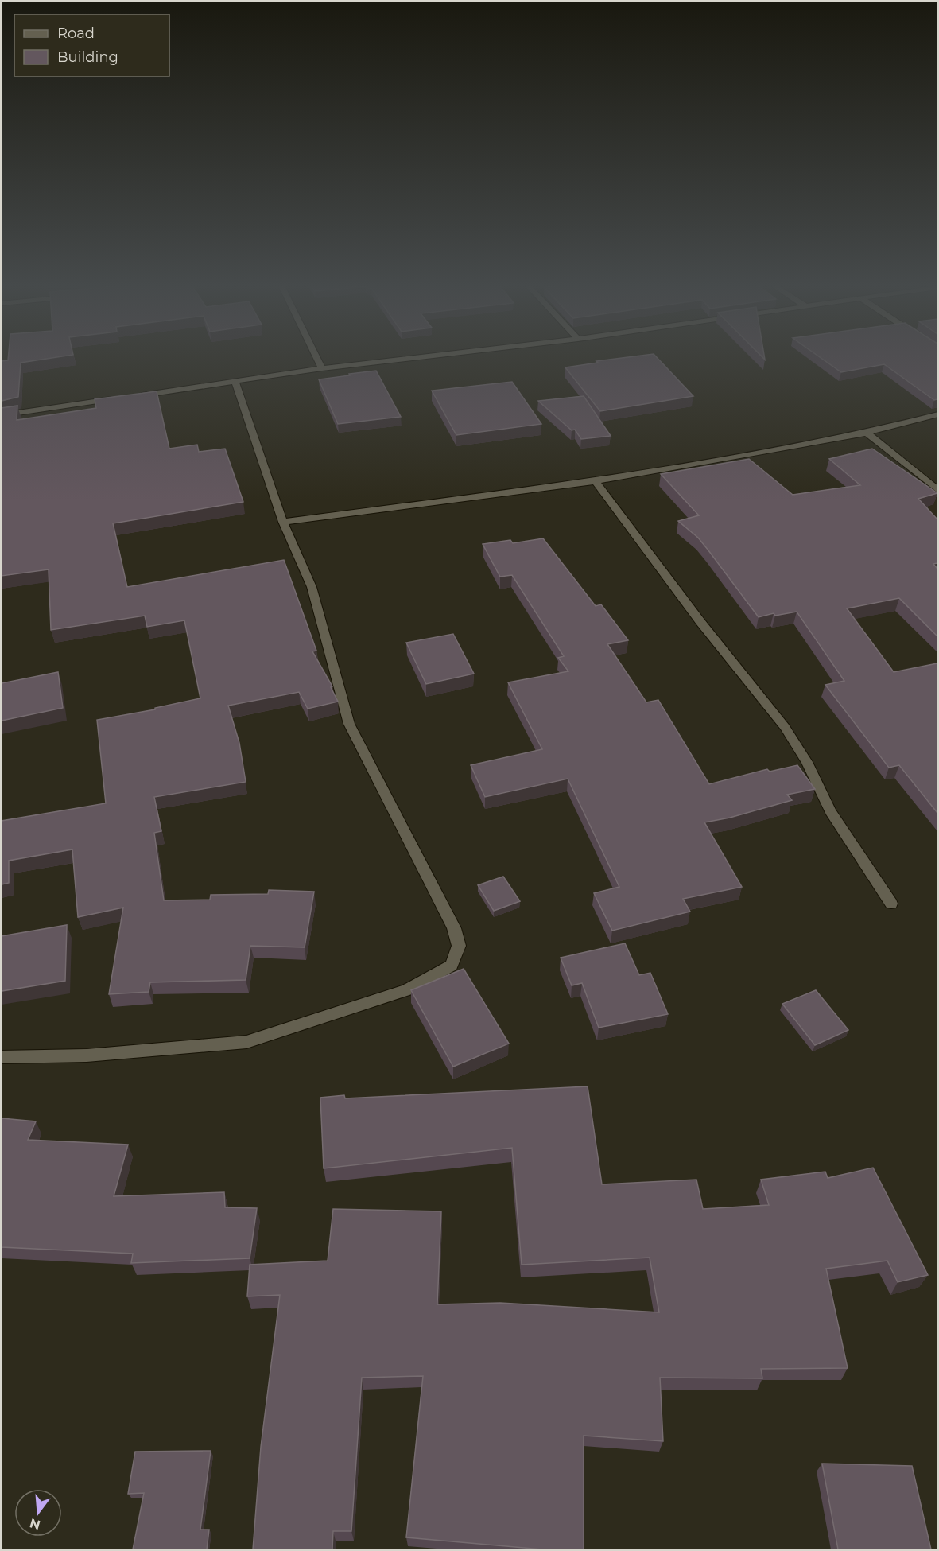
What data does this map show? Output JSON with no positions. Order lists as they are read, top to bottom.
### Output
{
  "legend": ["Road", "Building"],
  "north": "bottom"
}
